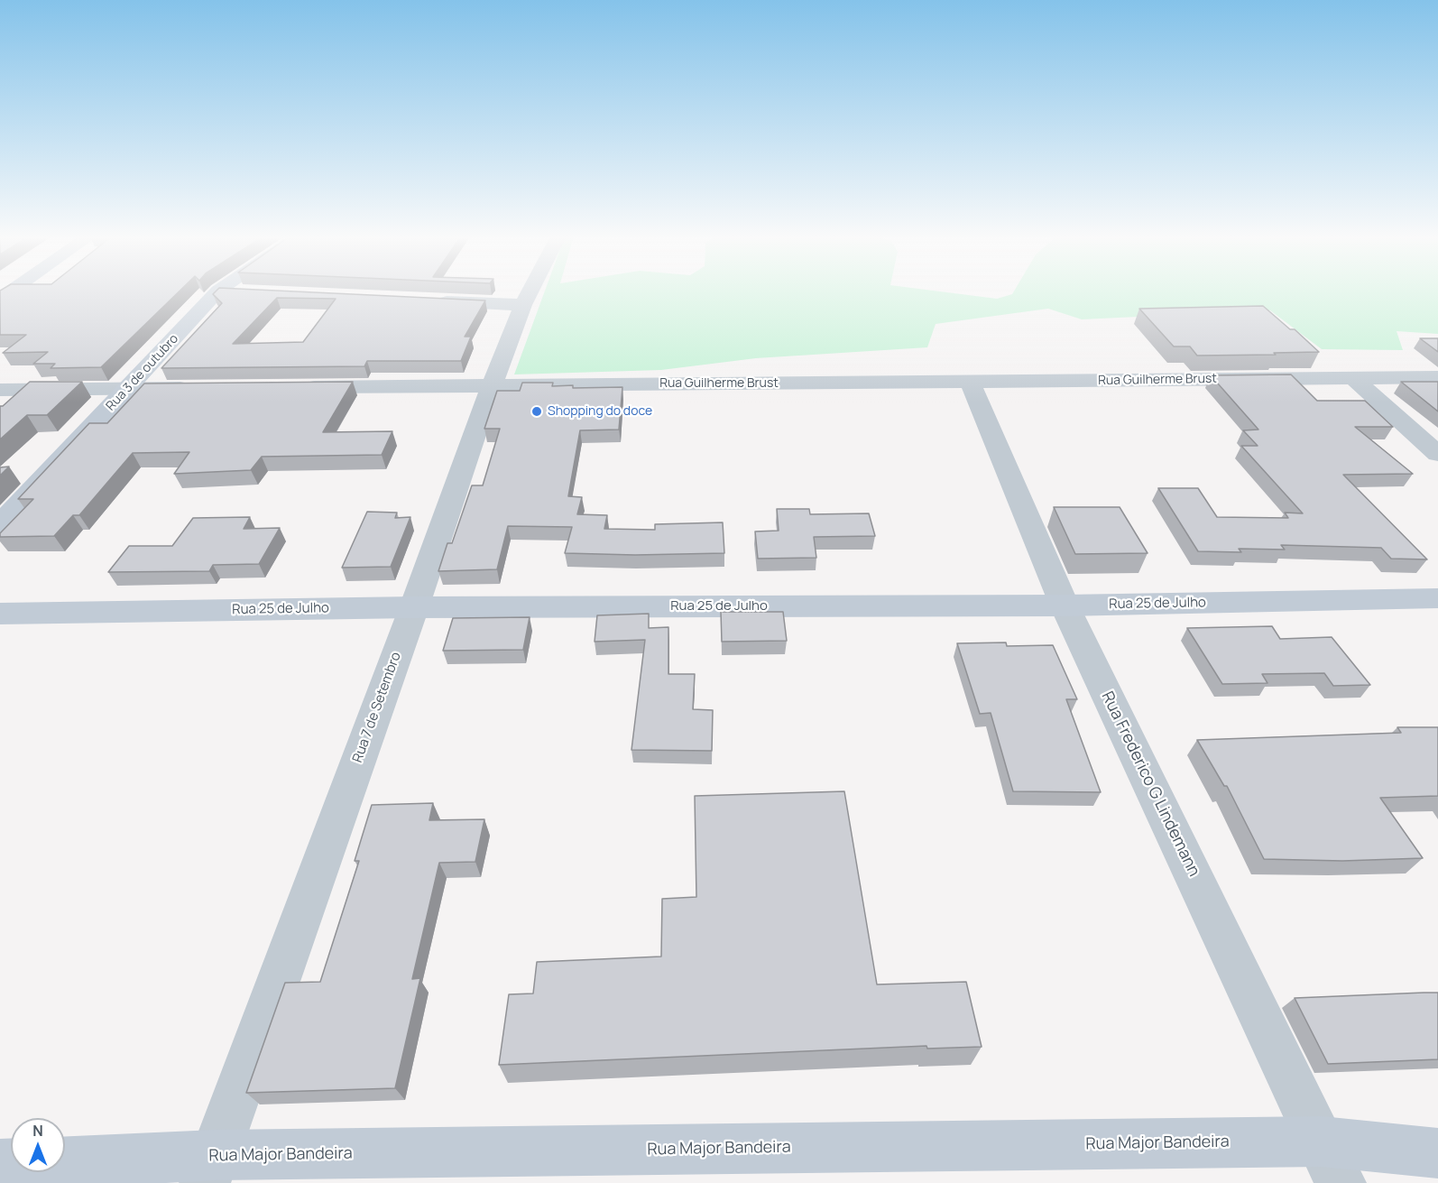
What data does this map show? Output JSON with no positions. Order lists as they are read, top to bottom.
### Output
{
  "streets": {
    "main road": ["Rua 3 de outubro", "Rua 25 de Julho", "Rua Major Bandeira"],
    "street": ["Rua Guilherme Brust", "Rua 7 de Setembro", "Rua Frederico G Lindemann"]
  },
  "crossings": [
    ["Rua Guilherme Brust", "Rua 7 de Setembro"],
    ["Rua Guilherme Brust", "Rua Frederico G Lindemann"],
    ["Rua 25 de Julho", "Rua 7 de Setembro"],
    ["Rua 25 de Julho", "Rua Frederico G Lindemann"],
    ["Rua 7 de Setembro", "Rua Major Bandeira"],
    ["Rua Frederico G Lindemann", "Rua Major Bandeira"]
  ],
  "places": ["Shopping do doce"],
  "north": "top"
}
